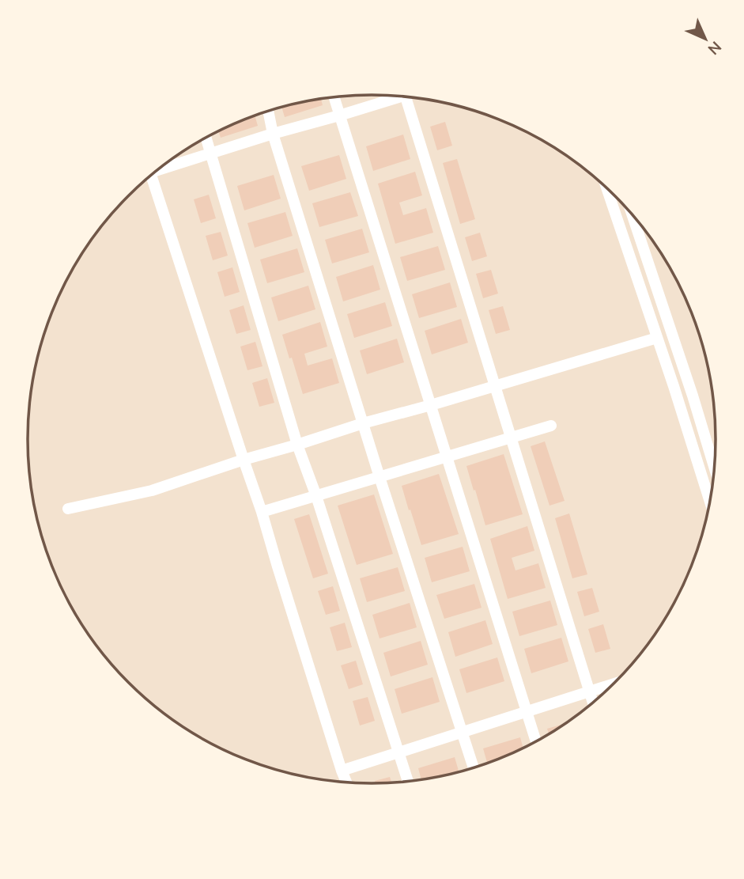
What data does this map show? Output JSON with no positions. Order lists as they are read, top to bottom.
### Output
{
  "north": "bottom right"
}
